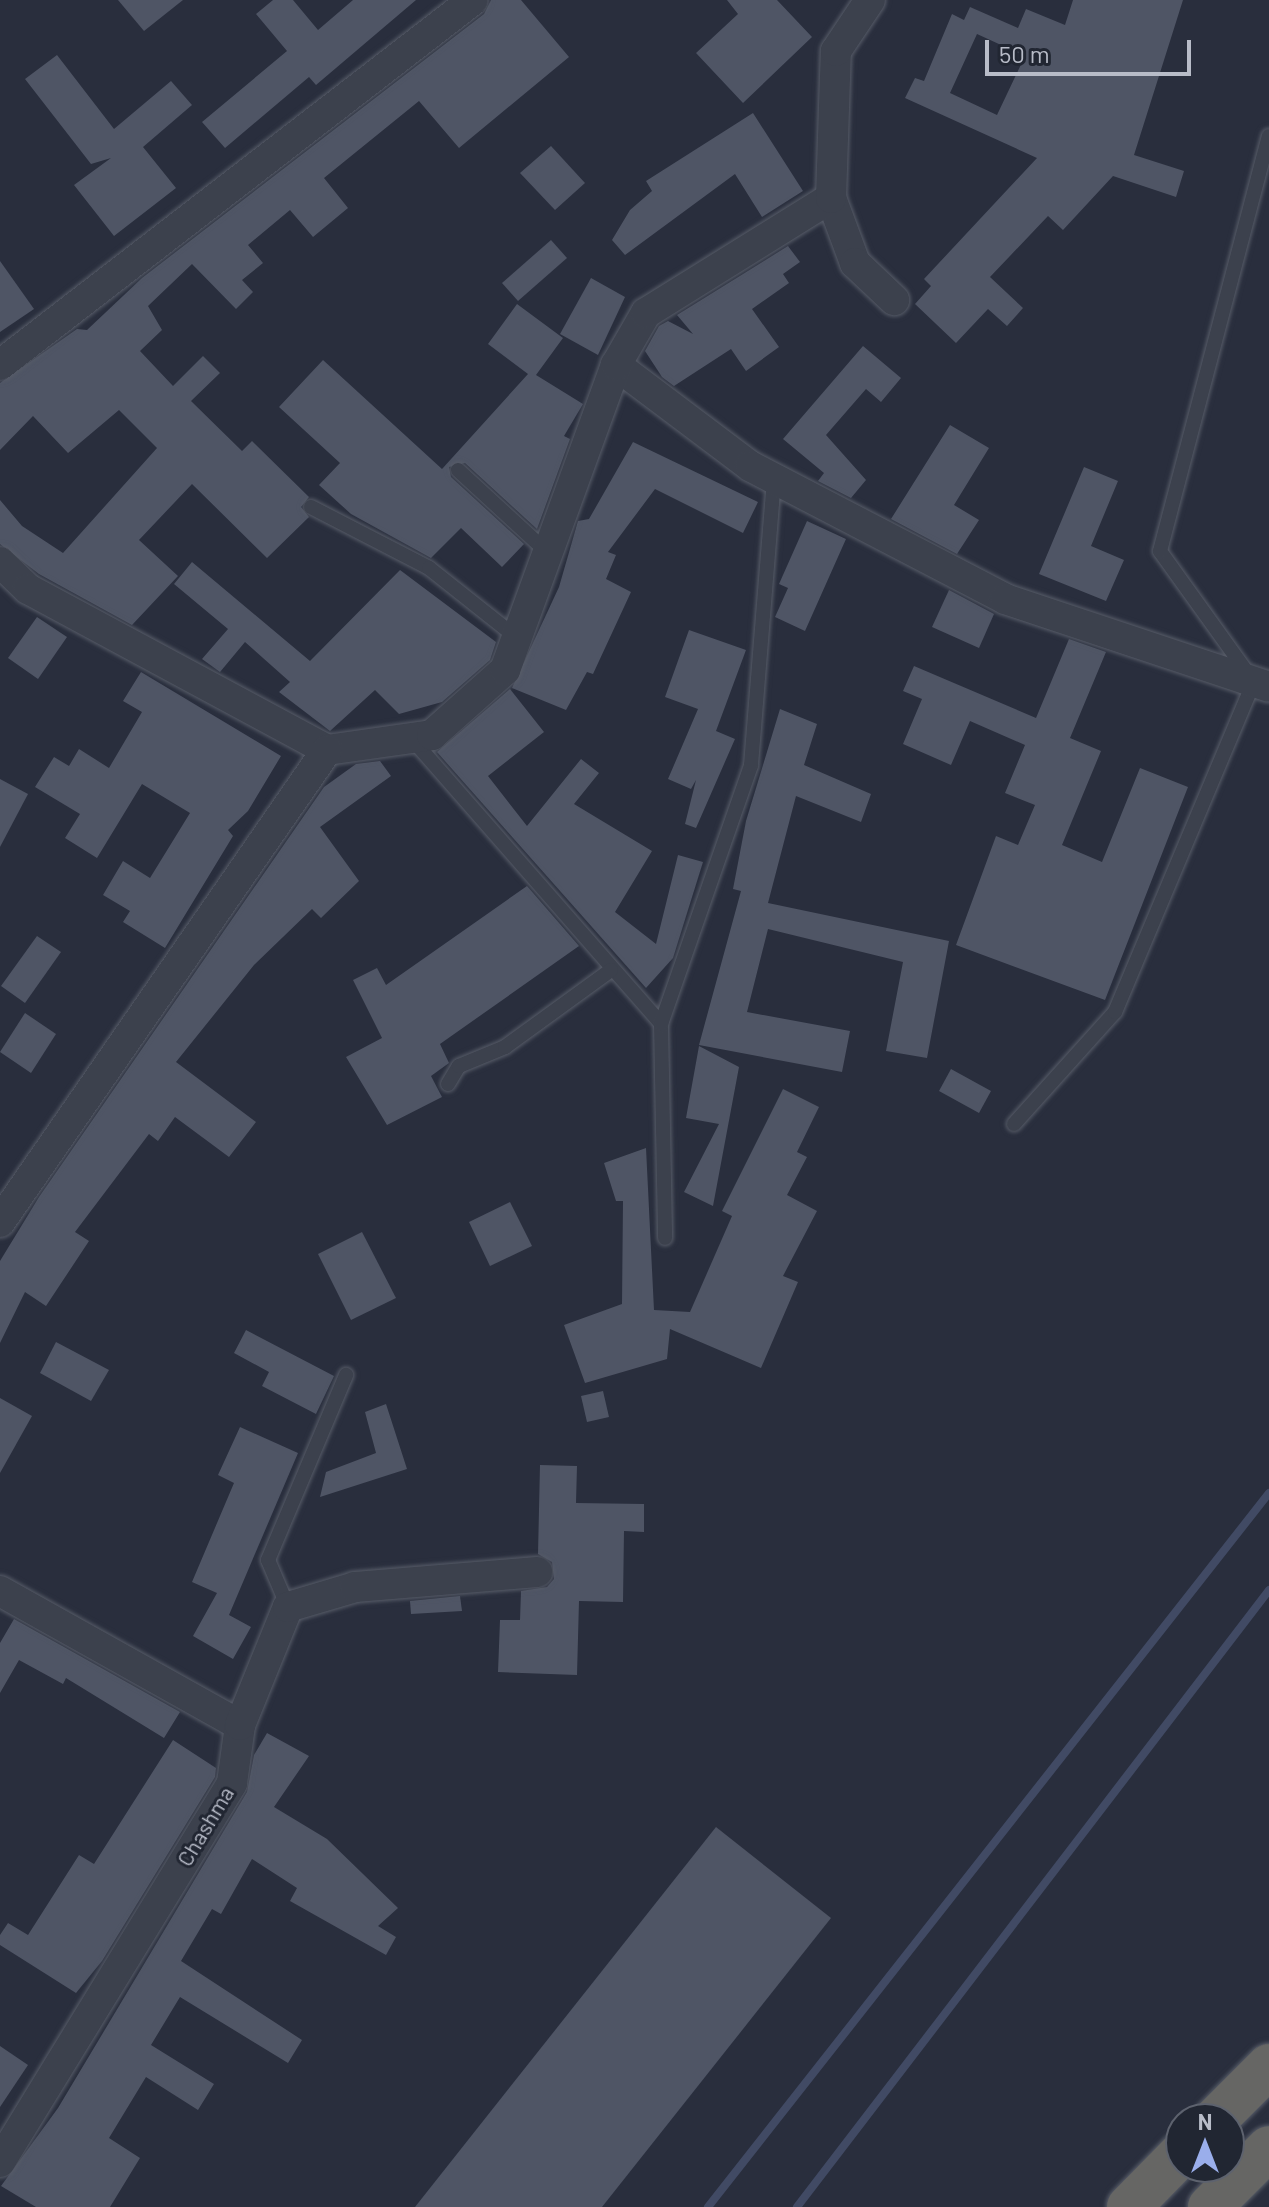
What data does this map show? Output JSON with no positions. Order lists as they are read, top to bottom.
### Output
{
  "streets": {
    "street": ["Chashma"]
  },
  "scale_bar": "50 m",
  "north": "top"
}
